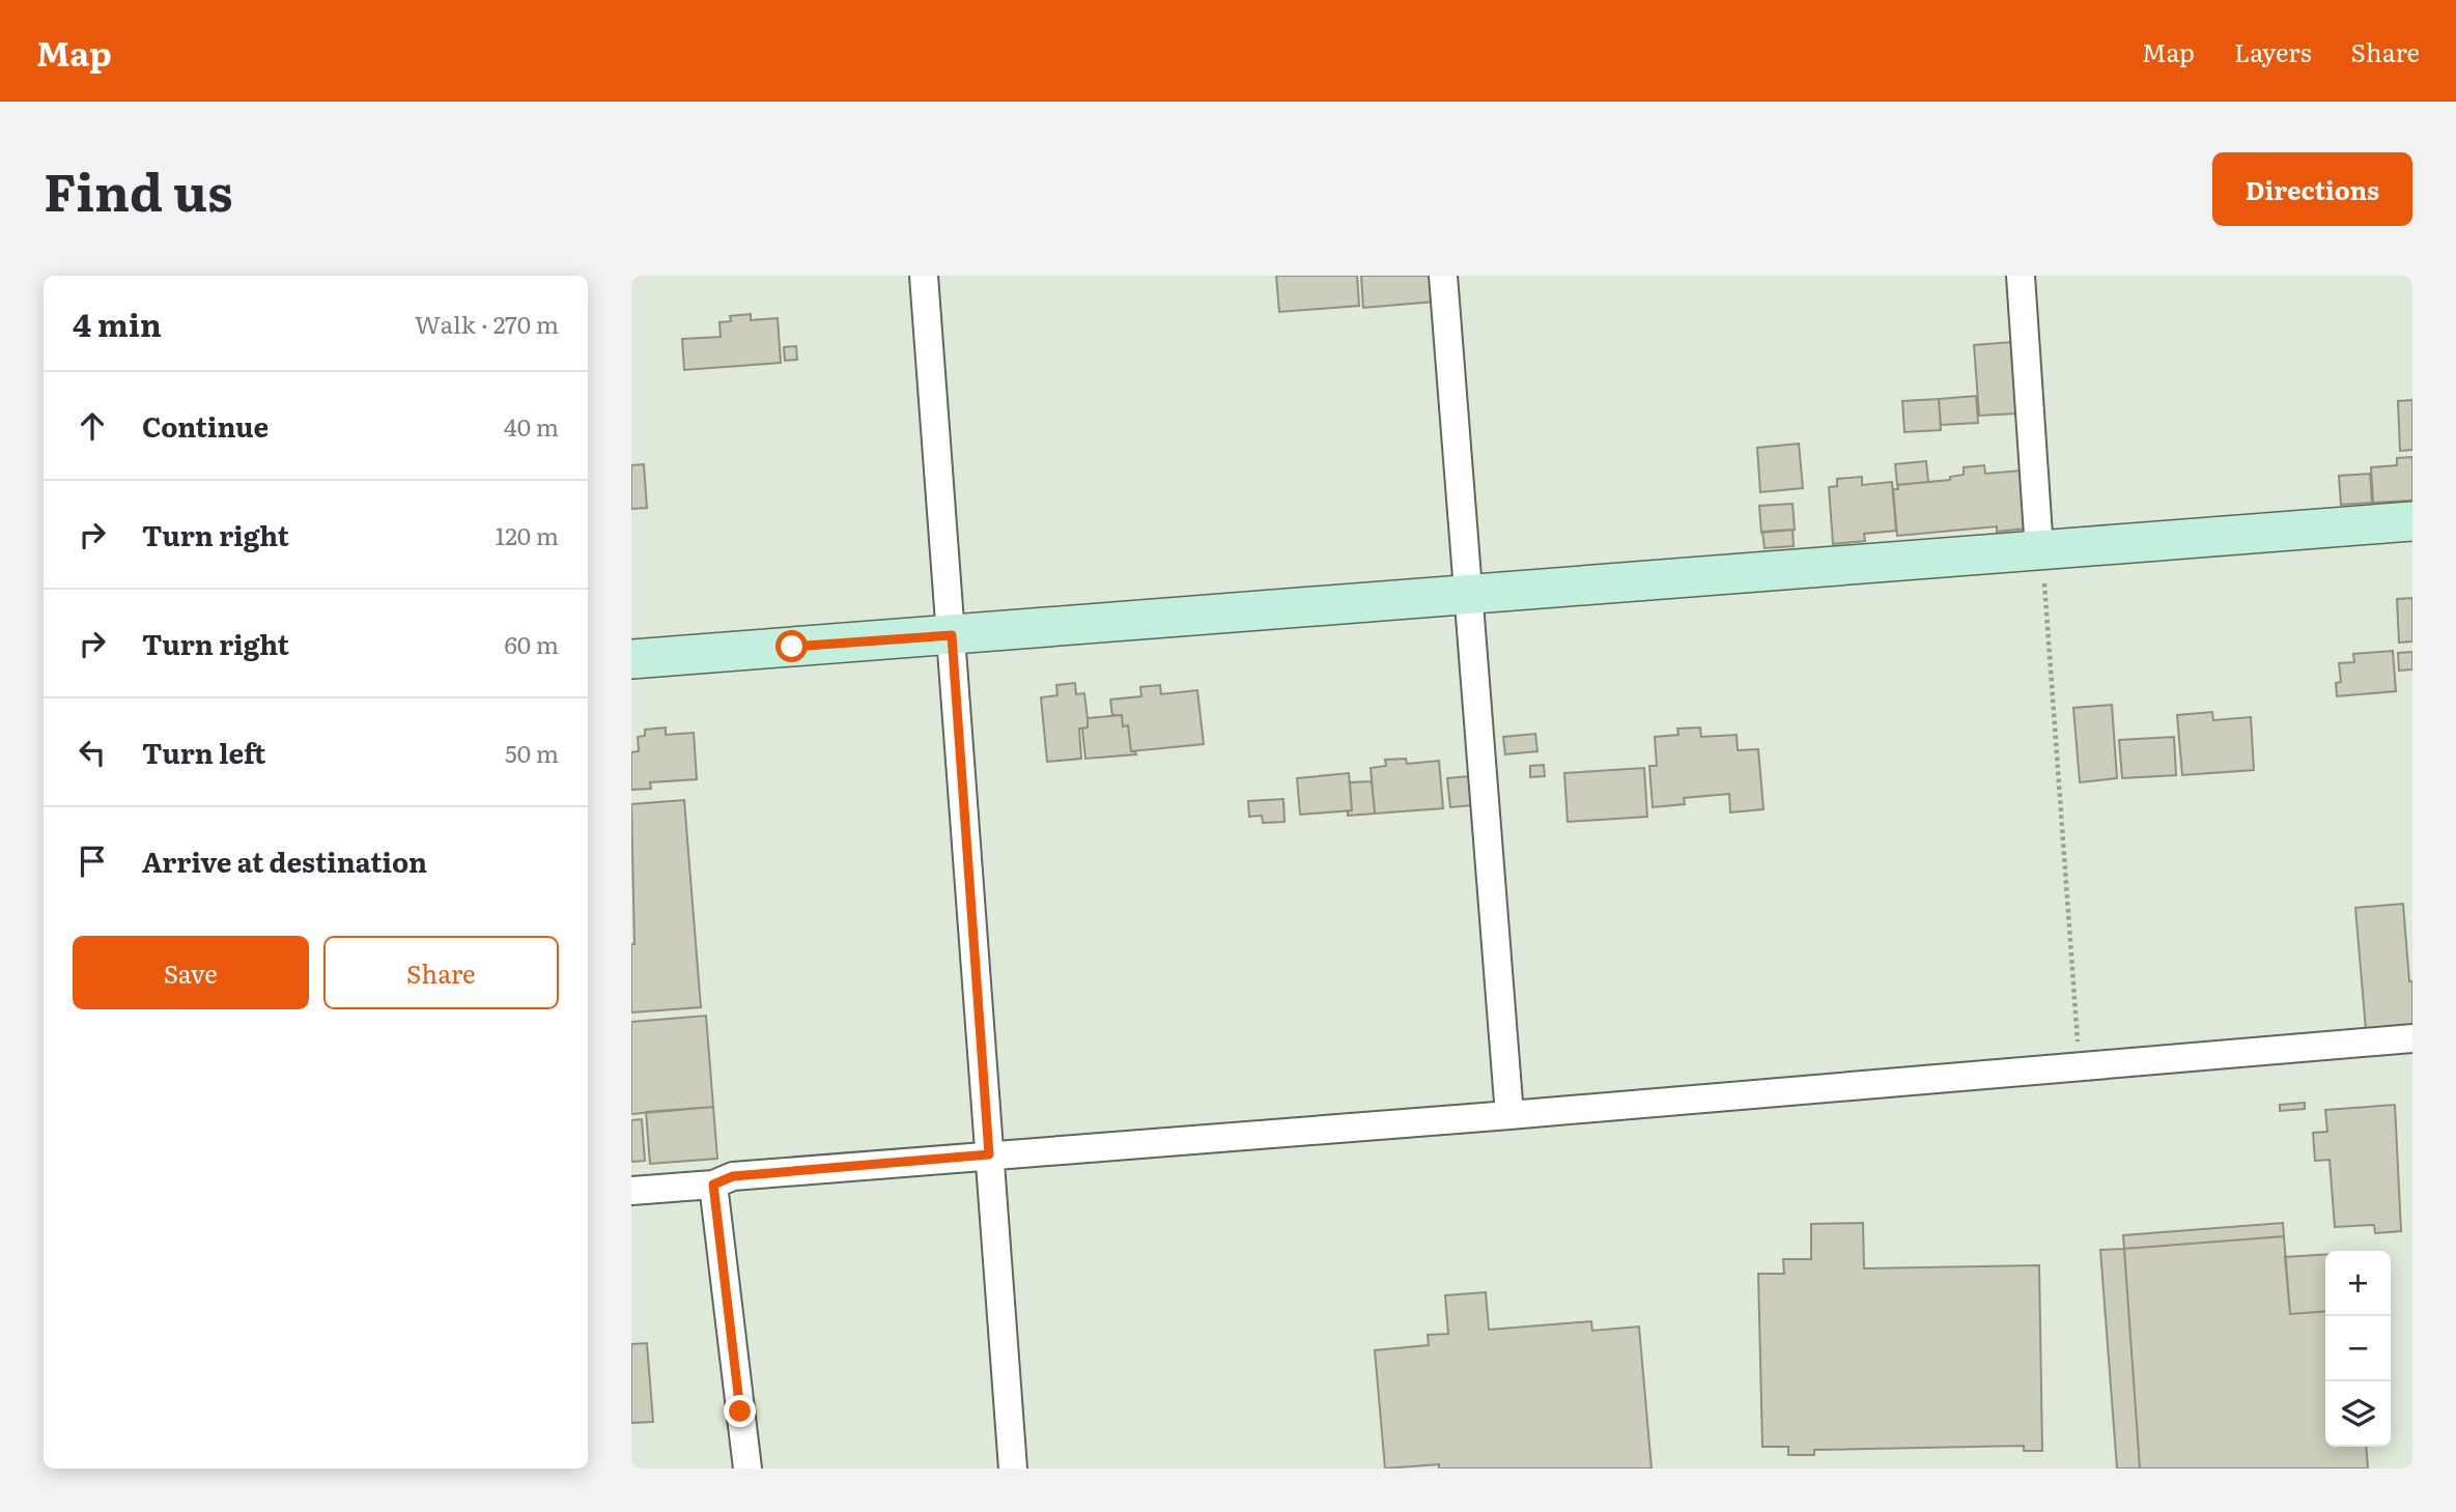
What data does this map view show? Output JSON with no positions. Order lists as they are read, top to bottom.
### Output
{
  "page": {
    "header": "Map",
    "nav": ["Map", "Layers", "Share"],
    "title": "Find us",
    "buttons": [
      "Directions",
      ["Save", "Share"]
    ],
    "heading": ["4 min", "Walk · 270 m"],
    "list": [
      ["Continue", "40 m"],
      ["Turn right", "120 m"],
      ["Turn right", "60 m"],
      ["Turn left", "50 m"],
      "Arrive at destination"
    ],
    "map_buttons": ["+", "−"]
  }
}
